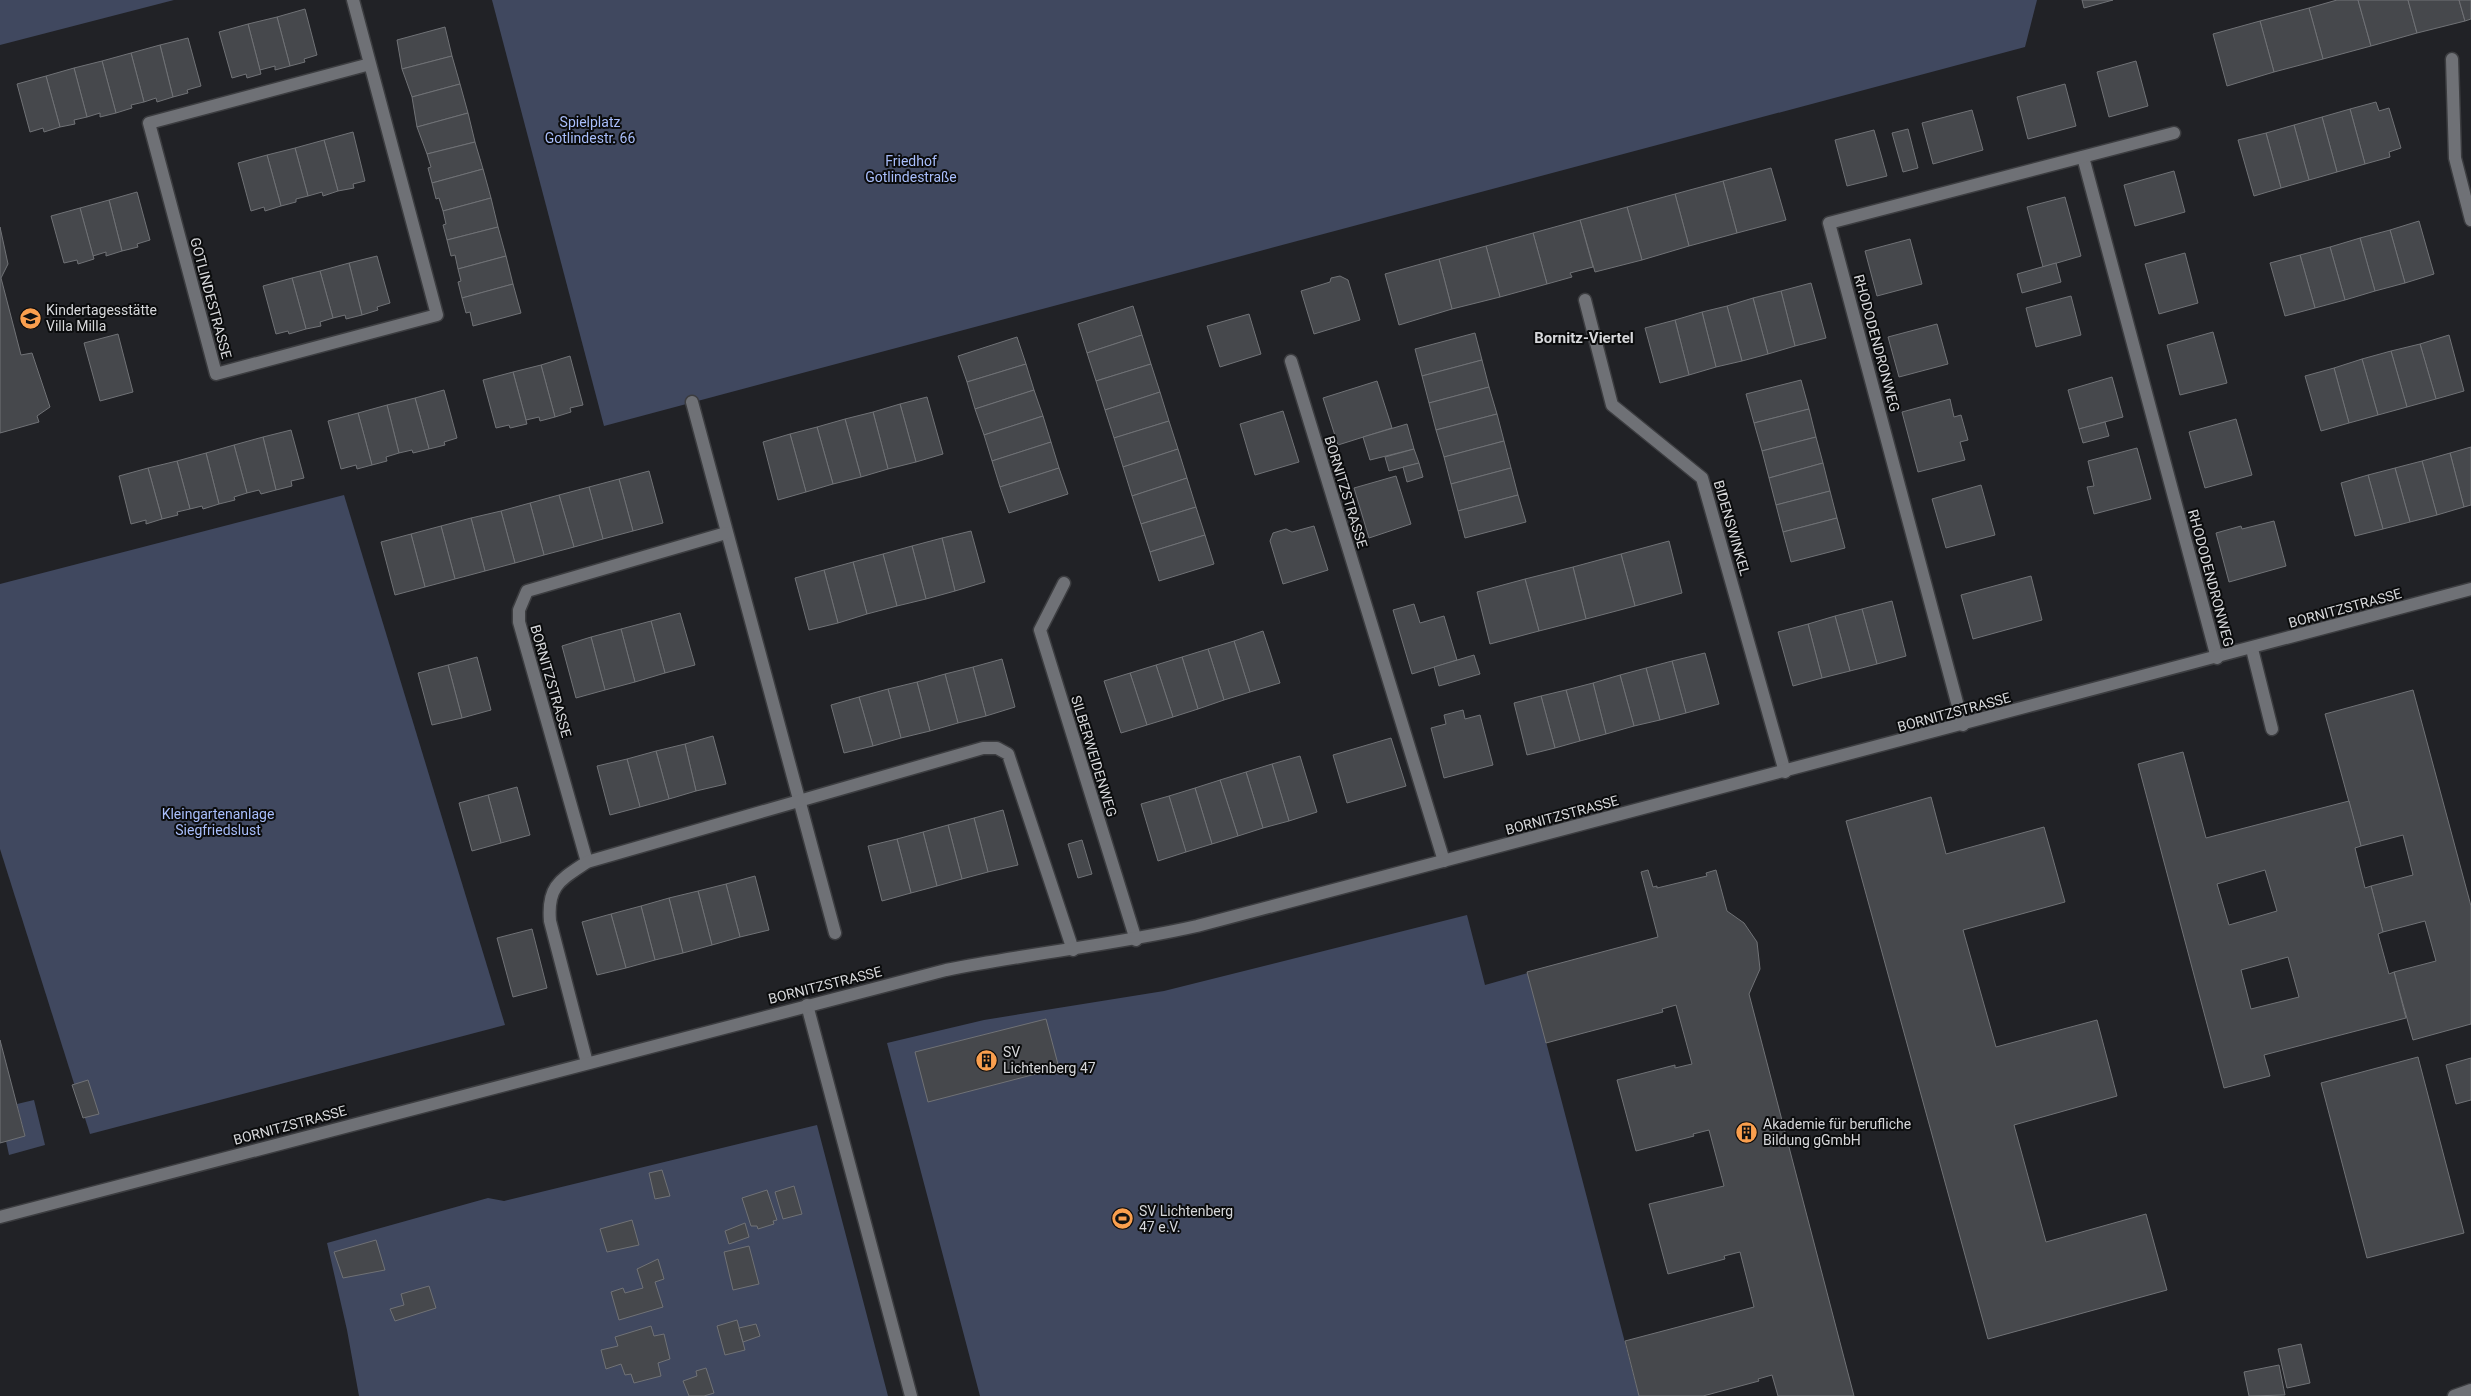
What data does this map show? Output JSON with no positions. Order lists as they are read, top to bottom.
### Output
{
  "streets": {
    "street": [
      "GOTLINDESTRASSE",
      "RHODODENDRONWEG",
      "BORNITZSTRASSE",
      "BIDENSWINKEL",
      "SILBERWEIDENWEG"
    ]
  },
  "crossings": [
    ["RHODODENDRONWEG", "BORNITZSTRASSE"],
    ["BORNITZSTRASSE", "BIDENSWINKEL"],
    ["BORNITZSTRASSE", "SILBERWEIDENWEG"]
  ],
  "districts": ["Bornitz-Viertel"],
  "parks": ["Spielplatz Gotlindestr. 66", "Friedhof Gotlindestraße", "Kleingartenanlage Siegfriedslust"],
  "places": {
    "school or university": ["Kindertagesstätte Villa Milla"],
    "building": ["SV Lichtenberg 47", "Akademie für berufliche Bildung gGmbH"],
    "sports": ["SV Lichtenberg 47 e.V."]
  }
}
